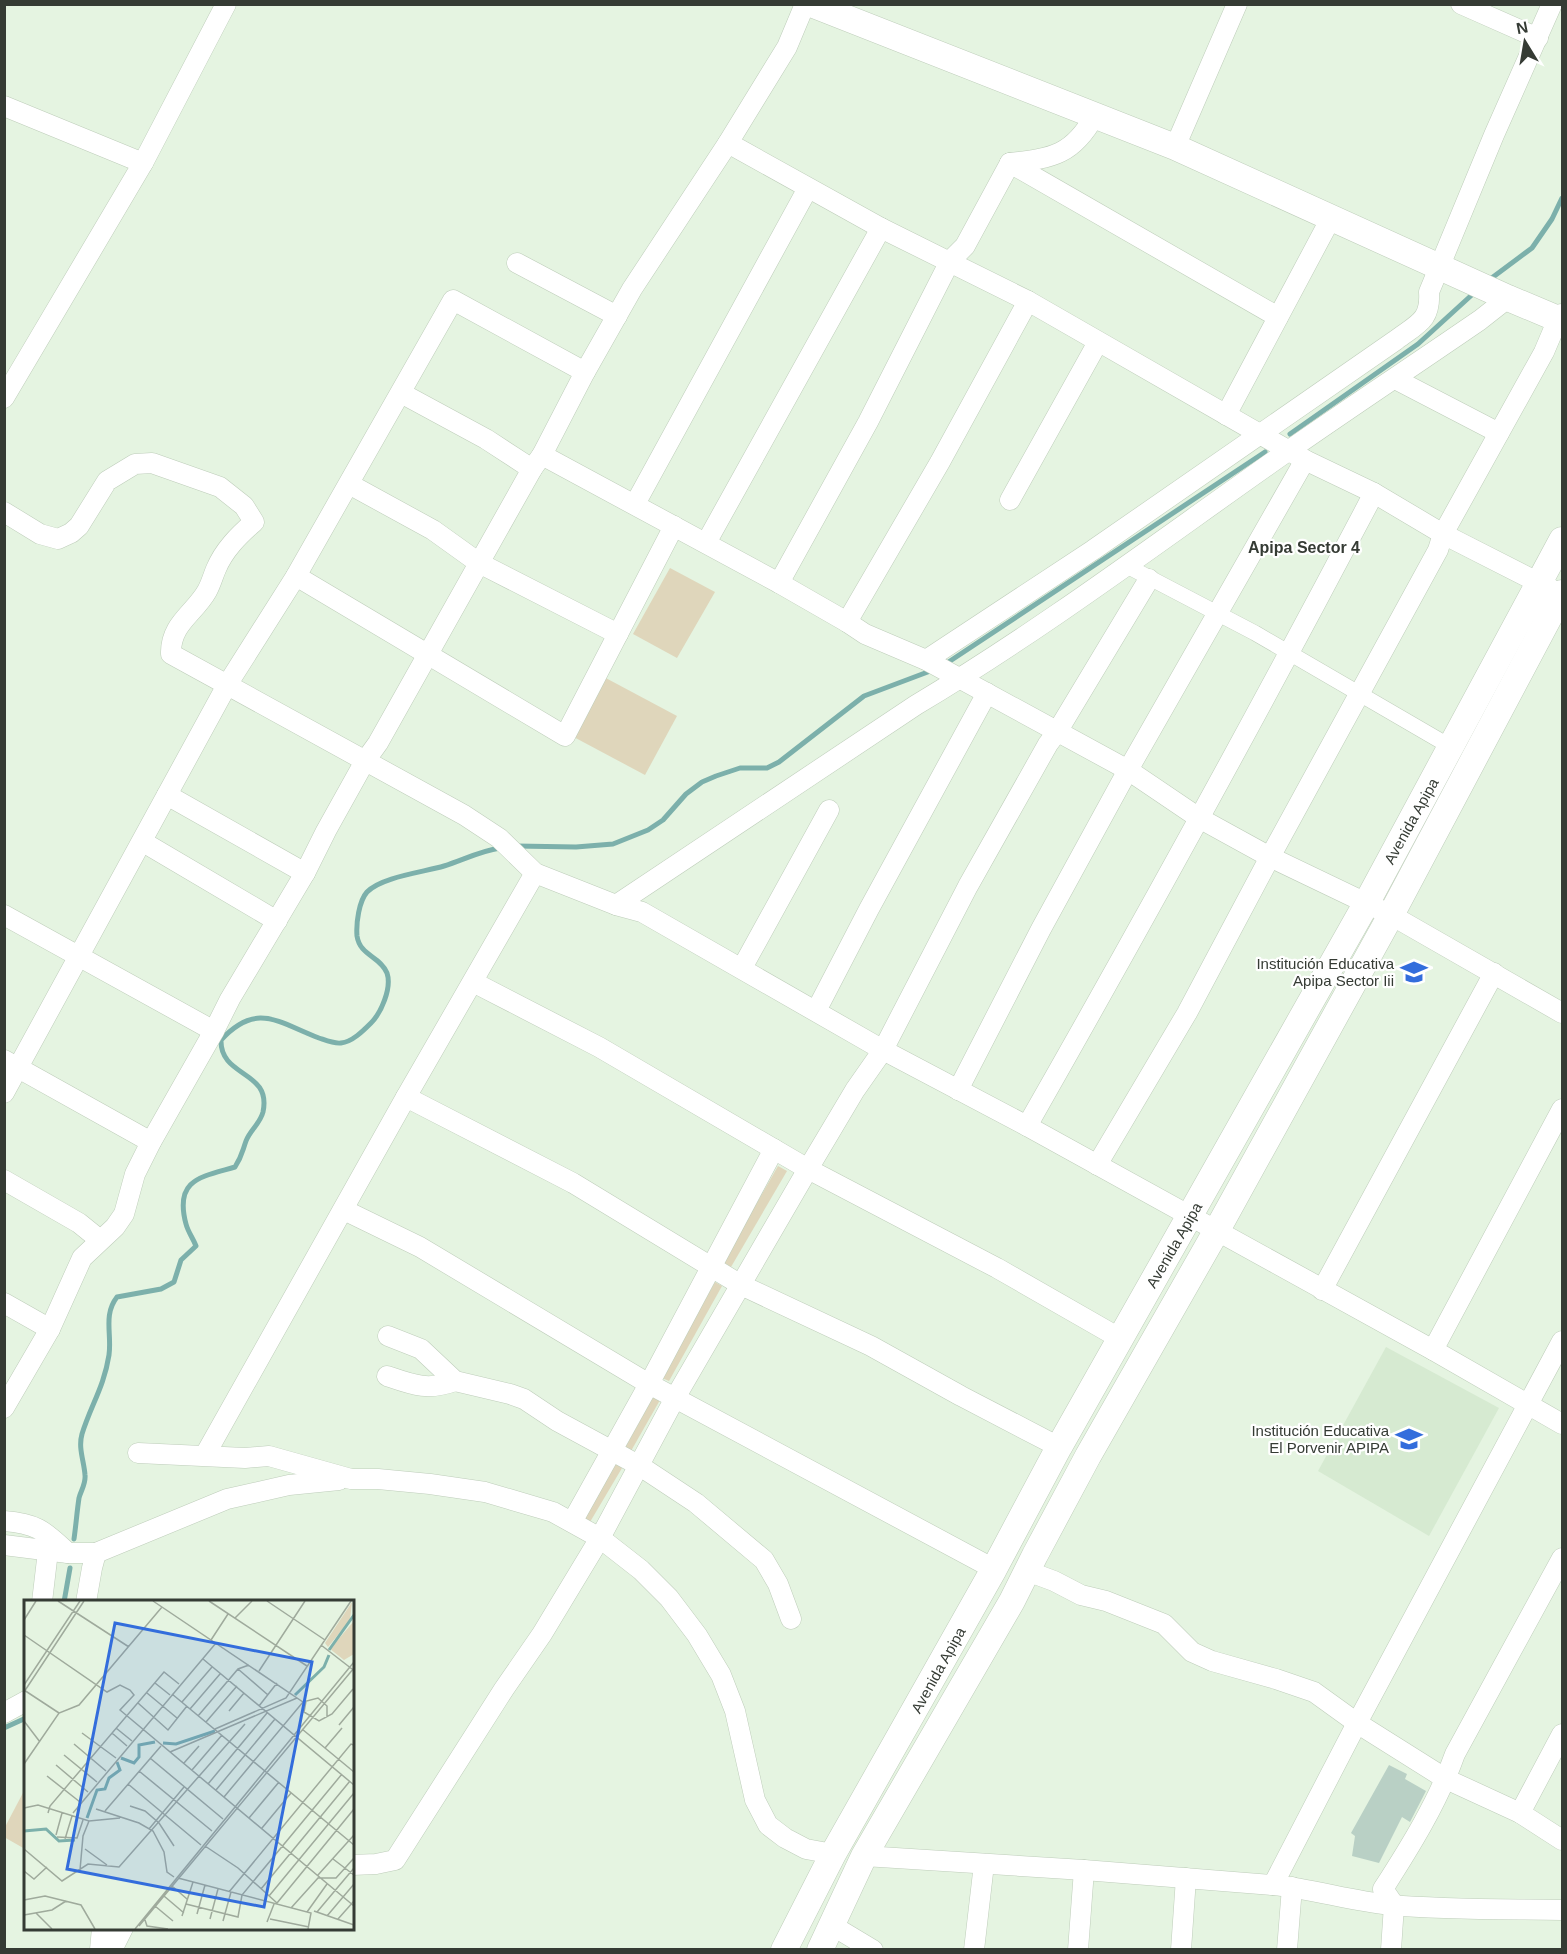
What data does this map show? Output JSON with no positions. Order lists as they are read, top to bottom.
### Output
{
  "streets": {
    "street": ["Avenida Apipa"]
  },
  "districts": ["Apipa Sector 4"],
  "places": {
    "school or university": ["Institución Educativa Apipa Sector Iii", "Institución Educativa El Porvenir APIPA"]
  },
  "north": "top"
}
